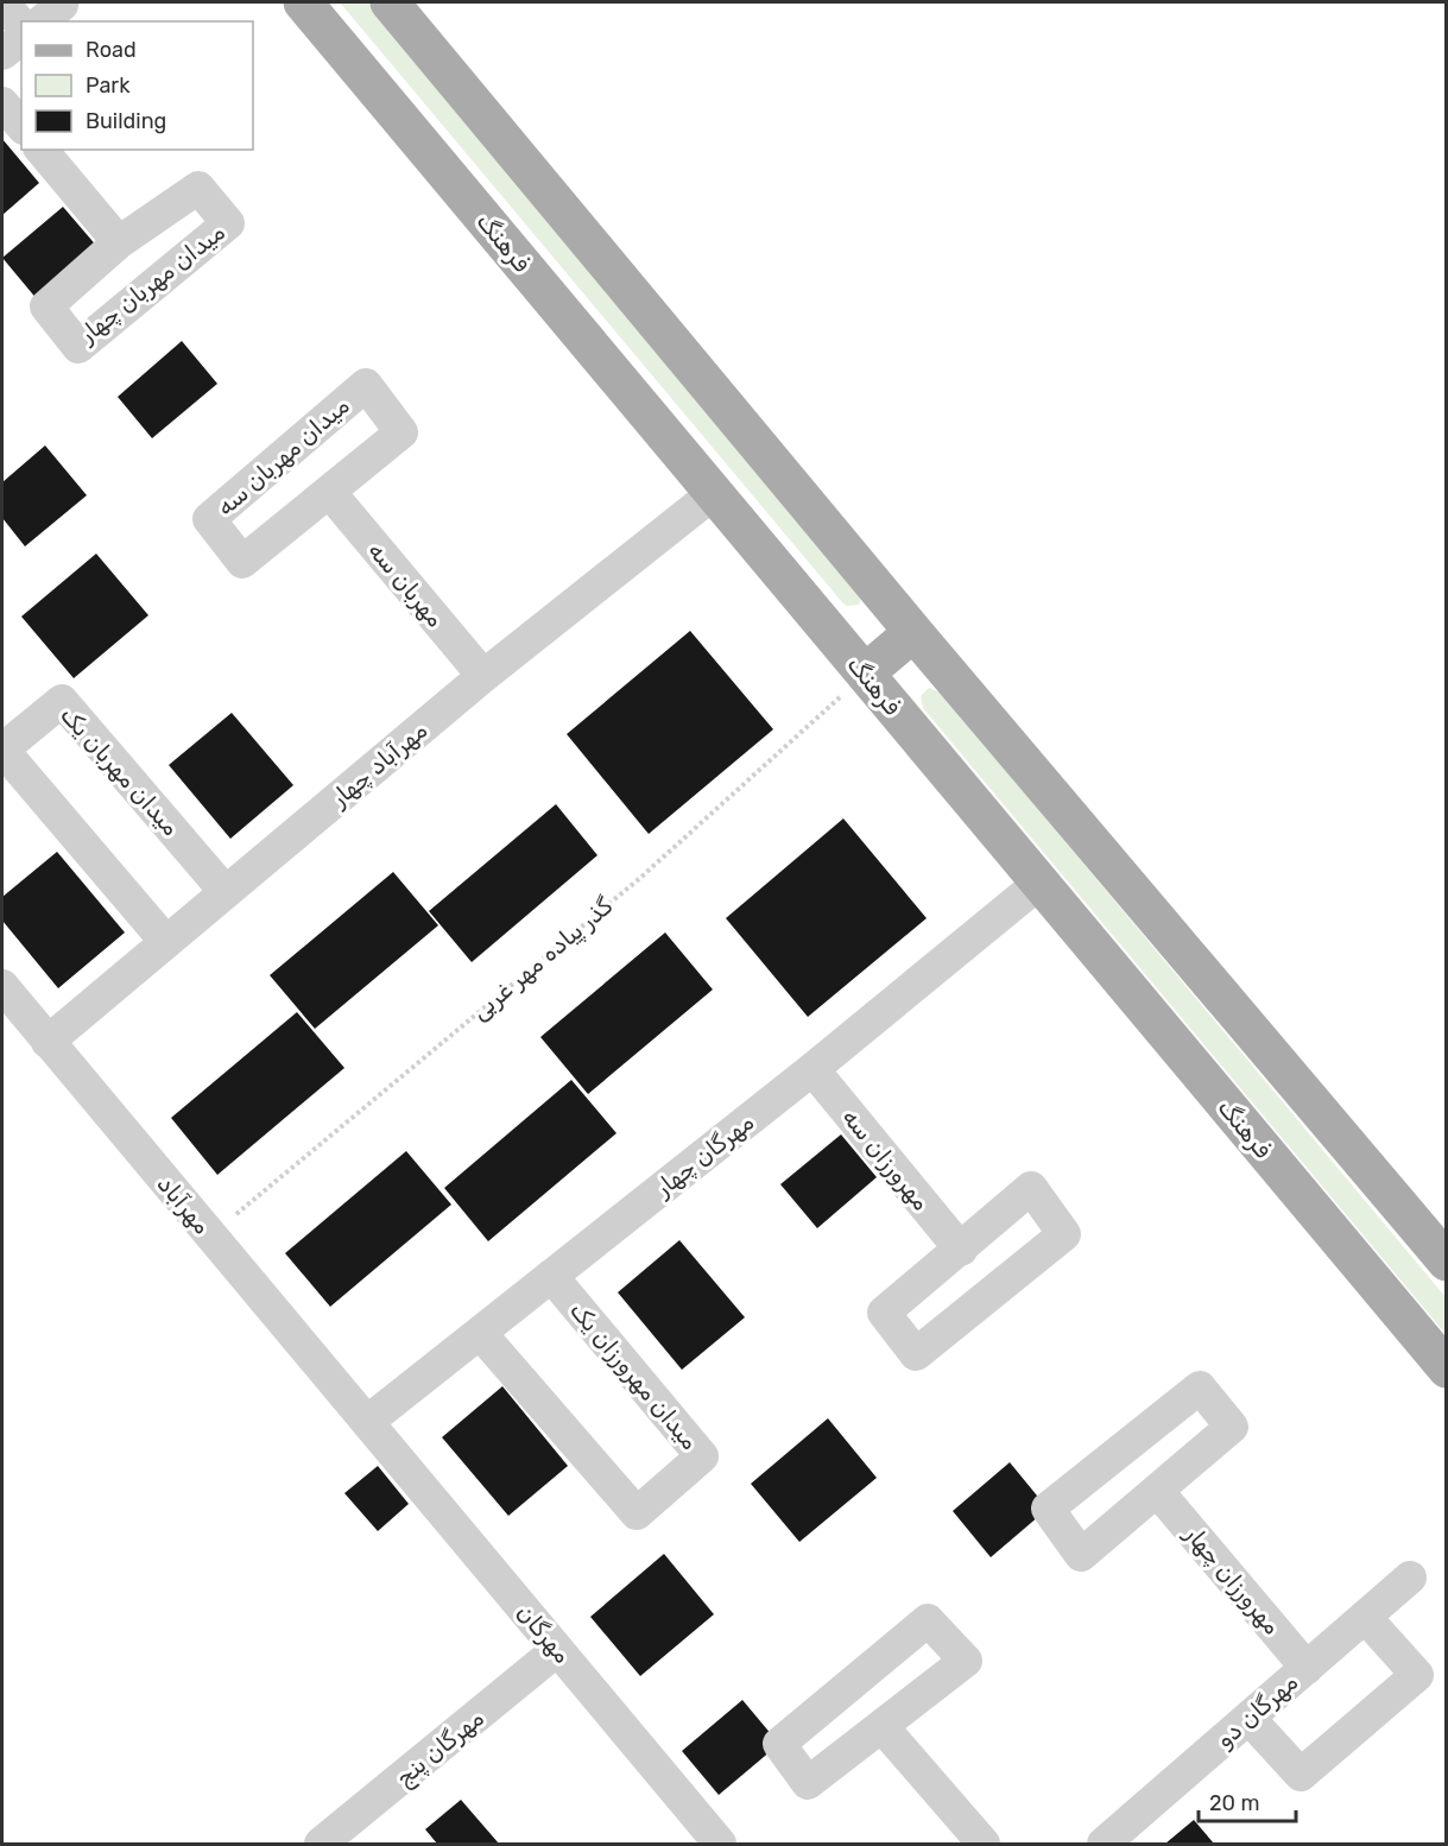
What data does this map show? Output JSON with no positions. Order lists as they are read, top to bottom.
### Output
{
  "streets": {
    "main road": ["فرهنگ"],
    "street": [
      "میدان مهربان چهار",
      "میدان مهربان سه",
      "مهربان سه",
      "مهرآباد چهار",
      "میدان مهربان یک",
      "مهرگان چهار",
      "مهرورزان سه",
      "مهرآباد",
      "میدان مهرورزان یک",
      "مهرورزان چهار",
      "مهرگان",
      "مهرگان دو",
      "مهرگان پنج"
    ],
    "path": ["گذر پیاده مهر غربی"]
  },
  "crossings": [
    ["فرهنگ", "مهرآباد چهار"],
    ["فرهنگ", "گذر پیاده مهر غربی"],
    ["فرهنگ", "مهرگان چهار"],
    ["میدان مهربان سه", "مهربان سه"],
    ["مهربان سه", "مهرآباد چهار"],
    ["مهرآباد چهار", "میدان مهربان یک"],
    ["مهرآباد چهار", "مهرآباد"],
    ["گذر پیاده مهر غربی", "مهرآباد"],
    ["مهرگان چهار", "مهرورزان سه"],
    ["مهرگان چهار", "مهرآباد"],
    ["مهرگان چهار", "میدان مهرورزان یک"],
    ["مهرگان چهار", "مهرگان"],
    ["مهرآباد", "مهرگان"],
    ["مهرورزان چهار", "مهرگان دو"],
    ["مهرگان", "مهرگان پنج"]
  ],
  "legend": ["Road", "Park", "Building"],
  "scale_bar": "20 m"
}
